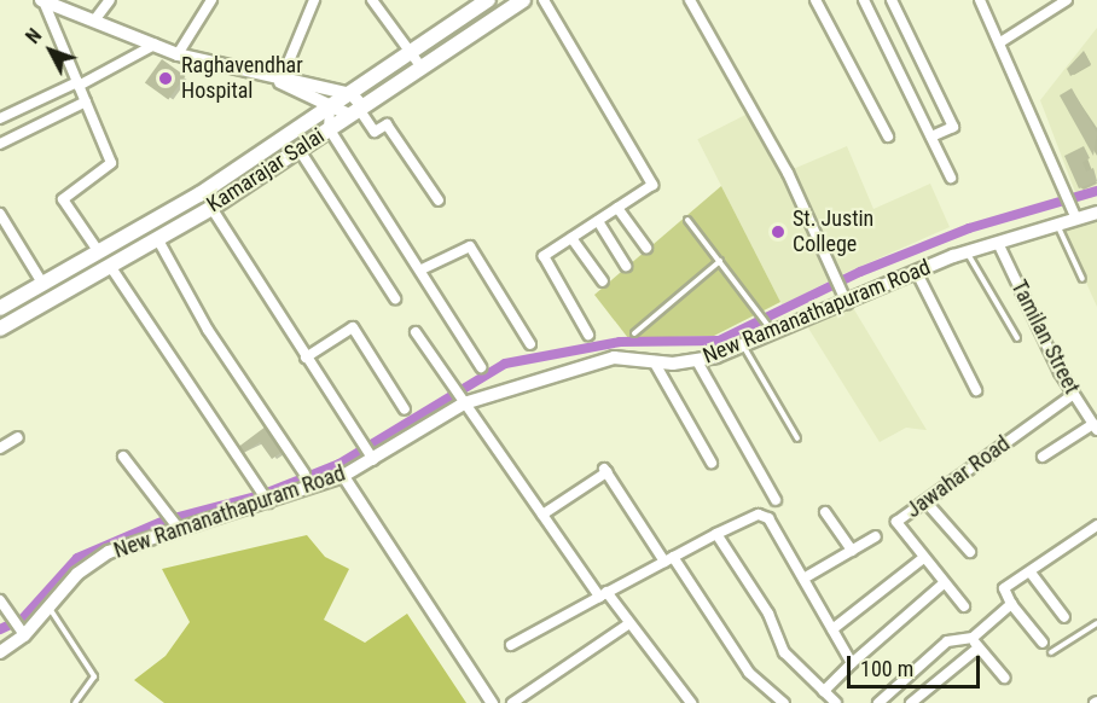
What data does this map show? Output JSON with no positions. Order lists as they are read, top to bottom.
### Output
{
  "streets": {
    "highway": ["Kamarajar Salai"],
    "main road": ["New Ramanathapuram Road"],
    "street": ["Tamilan Street", "Jawahar Road"]
  },
  "crossings": [
    ["New Ramanathapuram Road", "Tamilan Street"],
    ["Tamilan Street", "Jawahar Road"]
  ],
  "places": ["Raghavendhar Hospital", "St. Justin College"],
  "scale_bar": "100 m",
  "north": "top left"
}
